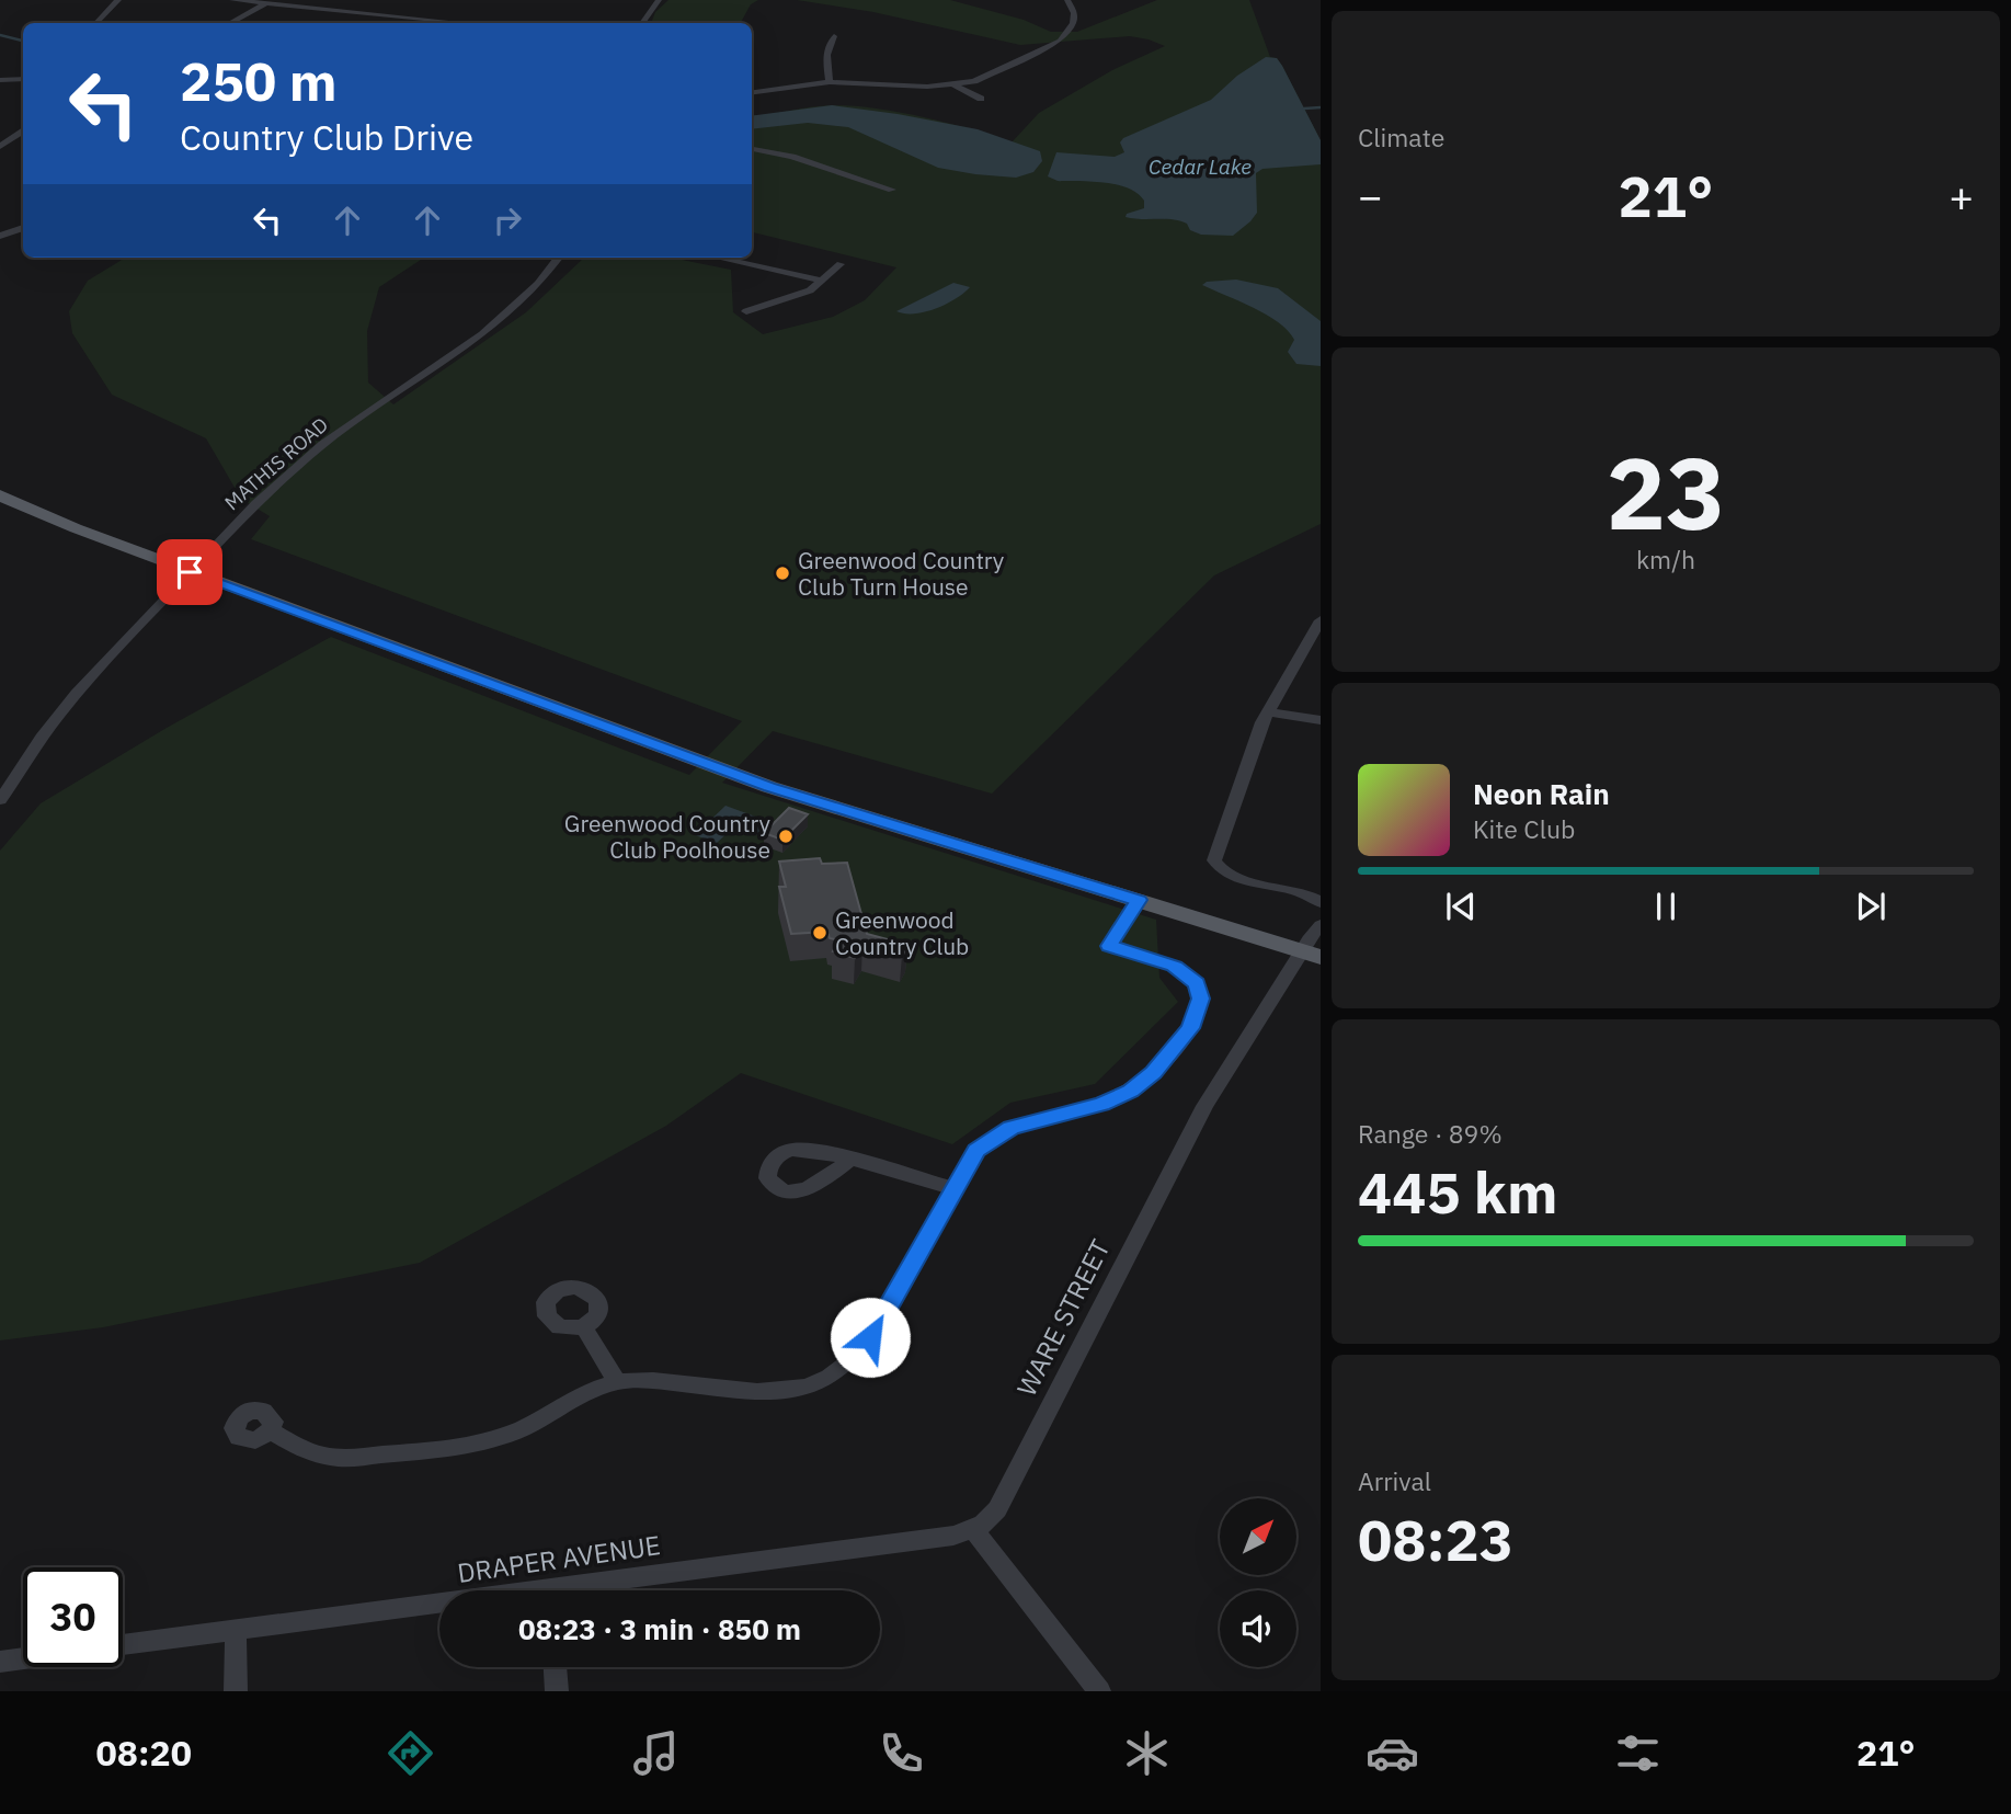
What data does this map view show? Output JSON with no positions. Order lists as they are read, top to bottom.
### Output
{
  "streets": {
    "street": ["MATHIS ROAD", "WARE STREET", "DRAPER AVENUE"]
  },
  "crossings": [
    ["WARE STREET", "DRAPER AVENUE"]
  ],
  "water": ["Cedar Lake"],
  "places": ["Greenwood Country Club Turn House", "Greenwood Country Club Poolhouse", "Greenwood Country Club"],
  "north": "top right",
  "page": {
    "tile": [
      "Climate",
      ["23", "km/h"],
      ["Range · 89%", "445 km"],
      ["Arrival", "08:23"]
    ],
    "turn": ["250 m", "Country Club Drive"],
    "heat": ["−", "21°", "+"],
    "song": ["Neon Rain", "Kite Club"],
    "limit": "30",
    "trip": "08:23 · 3 min · 850 m",
    "tabs": ["08:20", "21°"]
  }
}
